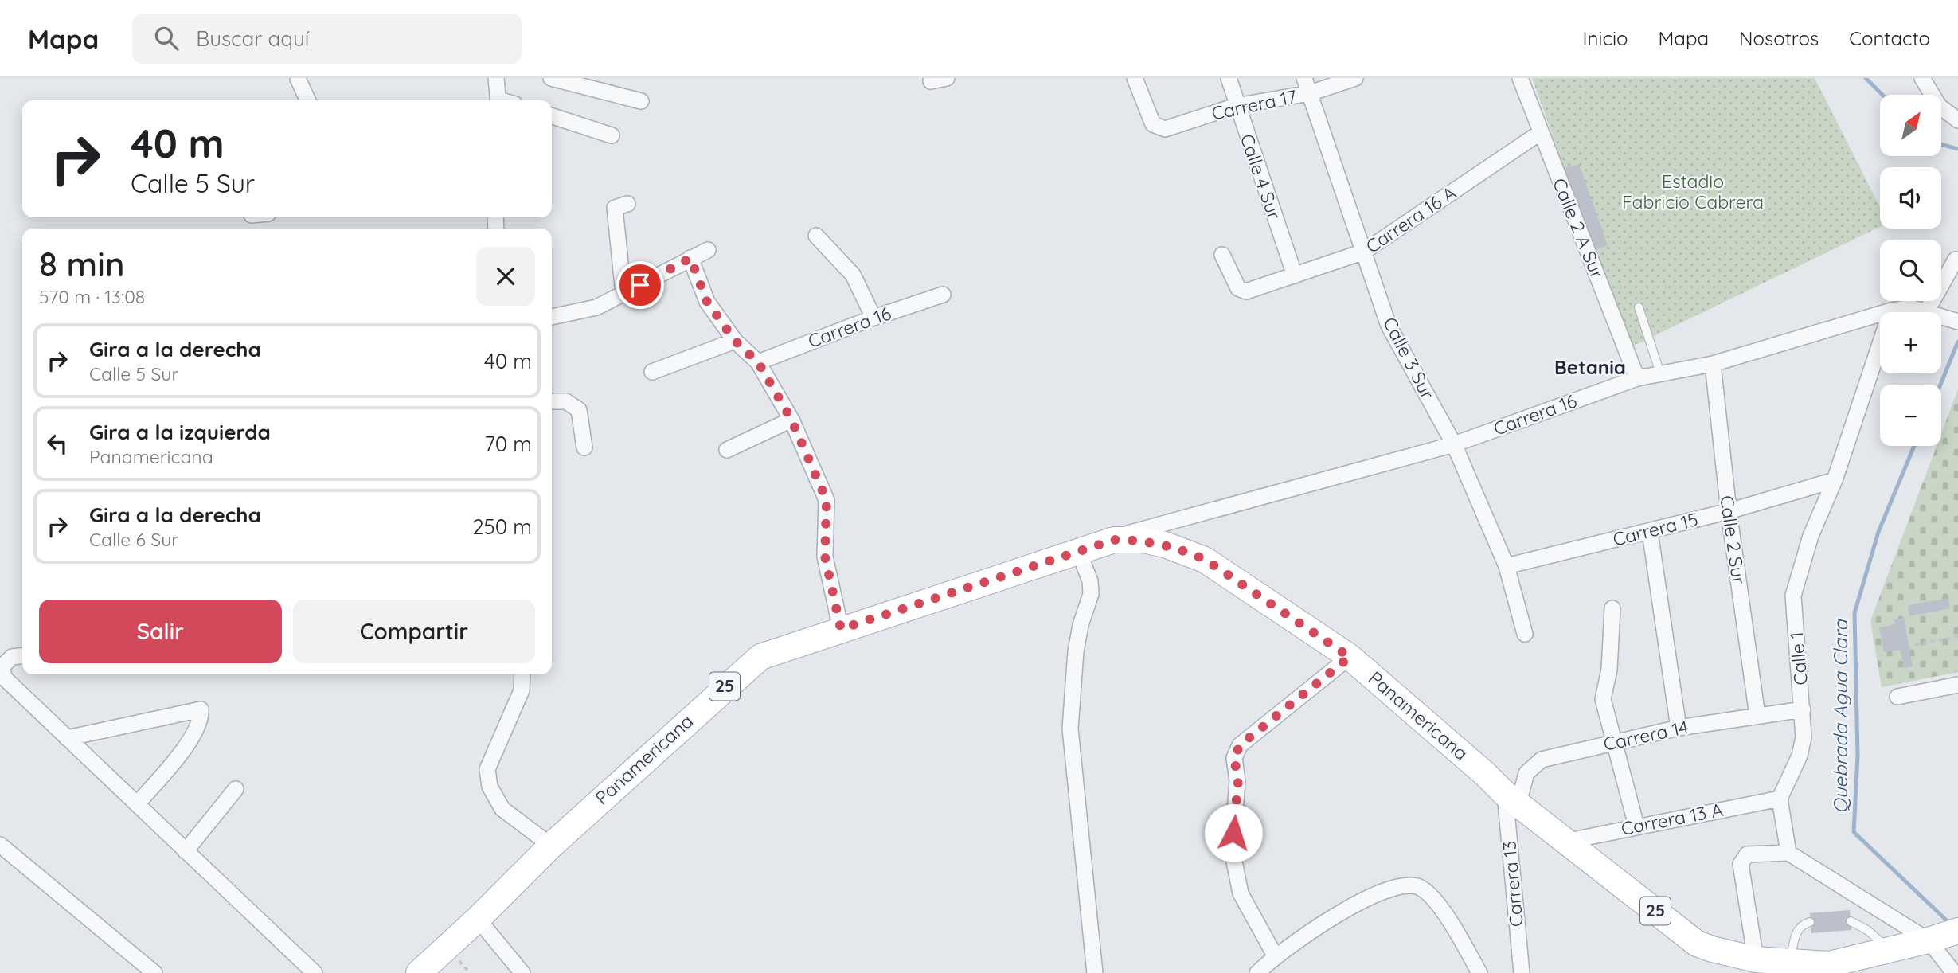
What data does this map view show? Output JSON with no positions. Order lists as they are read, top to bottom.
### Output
{
  "streets": {
    "main road": ["25", "Panamericana"],
    "street": [
      "Carrera 17",
      "Calle 4 Sur",
      "Carrera 16 A",
      "Calle 2 A Sur",
      "Carrera 16",
      "Calle 3 Sur",
      "Carrera 15",
      "Calle 2 Sur",
      "Calle 1",
      "Carrera 14",
      "Carrera 13 A",
      "Carrera 13"
    ]
  },
  "crossings": [
    ["Carrera 17", "Calle 4 Sur"],
    ["Carrera 17", "Calle 3 Sur"],
    ["Calle 4 Sur", "Carrera 16 A"],
    ["Carrera 16 A", "Calle 2 A Sur"],
    ["Carrera 16 A", "Calle 3 Sur"],
    ["Calle 2 A Sur", "Carrera 16"],
    ["Carrera 16", "Calle 3 Sur"],
    ["Carrera 16", "Calle 2 Sur"],
    ["Carrera 16", "Calle 1"],
    ["Carrera 16", "Panamericana"],
    ["Calle 3 Sur", "Carrera 15"],
    ["Carrera 15", "Calle 2 Sur"],
    ["Carrera 15", "Calle 1"],
    ["Calle 2 Sur", "Carrera 14"],
    ["Calle 1", "Carrera 14"],
    ["Calle 1", "Carrera 13 A"],
    ["Panamericana", "Carrera 14"],
    ["Panamericana", "Carrera 13 A"],
    ["Panamericana", "Carrera 13"],
    ["Carrera 14", "Carrera 13"]
  ],
  "districts": ["Betania"],
  "water": ["Quebrada Agua Clara"],
  "parks": ["Estadio Fabricio Cabrera"],
  "north": "top right",
  "page": {
    "header": "Mapa",
    "search": "Buscar aquí",
    "nav": [
      "Inicio",
      "Mapa",
      "Nosotros",
      "Contacto"
    ],
    "map_buttons": ["+", "−"],
    "turn": ["40 m", "Calle 5 Sur"],
    "heading": ["8 min", "570 m · 13:08"],
    "list": [
      {
        "name": "Gira a la derecha",
        "note": "Calle 5 Sur",
        "value": "40 m"
      },
      {
        "name": "Gira a la izquierda",
        "note": "Panamericana",
        "value": "70 m"
      },
      {
        "name": "Gira a la derecha",
        "note": "Calle 6 Sur",
        "value": "250 m"
      }
    ],
    "buttons": ["Salir", "Compartir"]
  }
}
